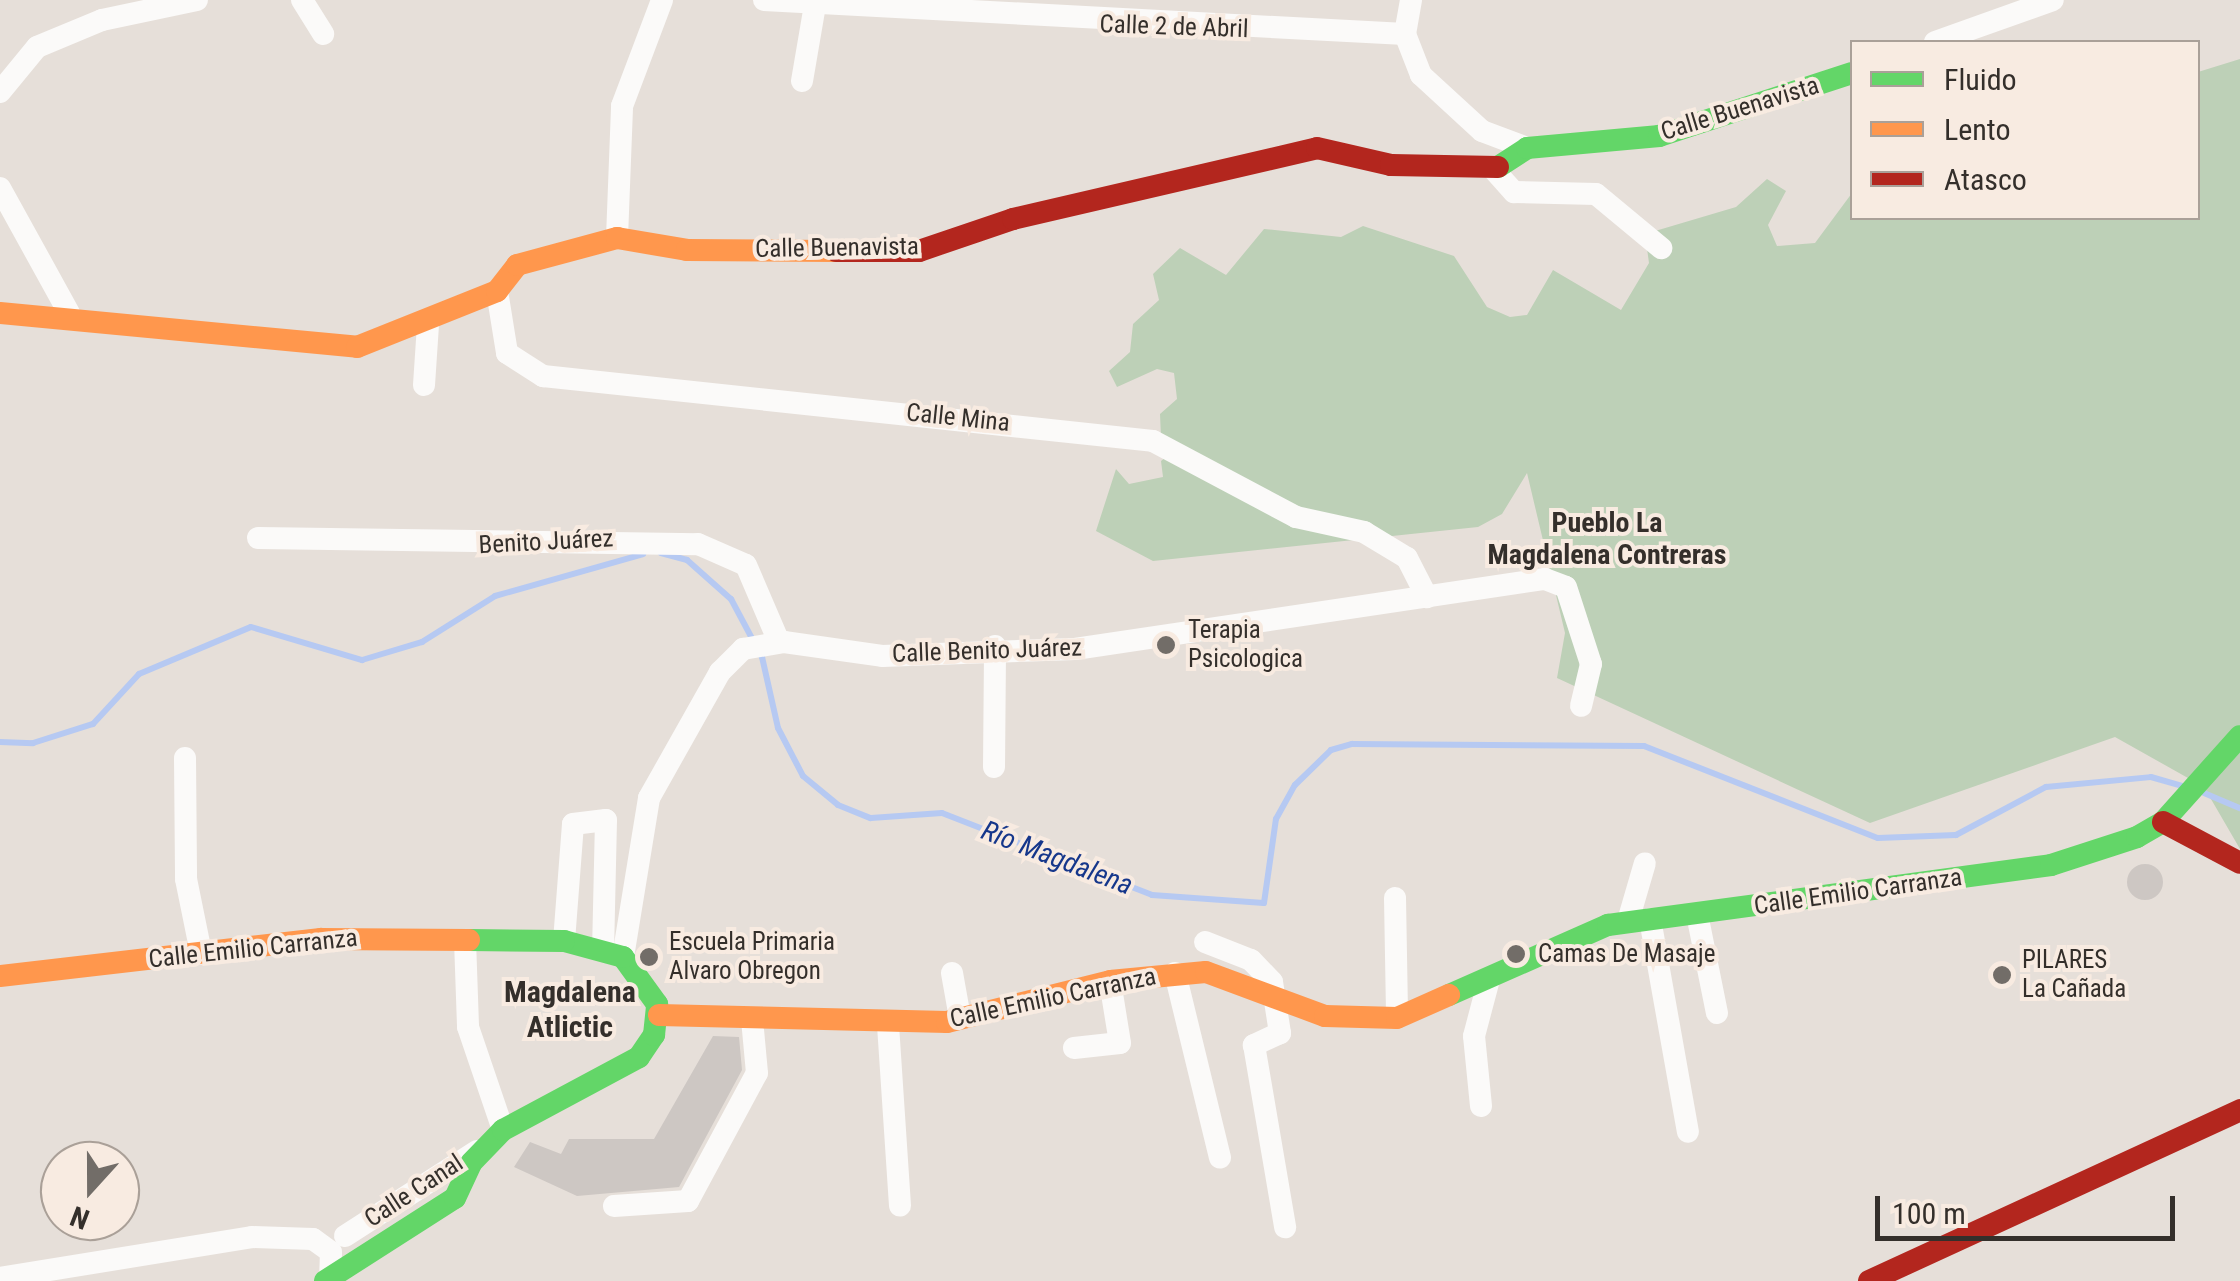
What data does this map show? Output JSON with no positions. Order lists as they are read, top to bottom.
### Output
{
  "streets": {
    "street": [
      "Calle 2 de Abril",
      "Calle Buenavista",
      "Calle Mina",
      "Benito Juárez",
      "Calle Benito Juárez",
      "Calle Emilio Carranza",
      "Calle Canal"
    ]
  },
  "crossings": [
    ["Calle Buenavista", "Calle Mina"],
    ["Calle Mina", "Calle Benito Juárez"],
    ["Benito Juárez", "Calle Benito Juárez"],
    ["Calle Benito Juárez", "Calle Emilio Carranza"]
  ],
  "districts": ["Pueblo La Magdalena Contreras", "Magdalena Atlictic"],
  "water": ["Río Magdalena"],
  "places": [
    "Terapia Psicologica",
    "Camas De Masaje",
    "Escuela Primaria Alvaro Obregon",
    "PILARES La Cañada"
  ],
  "legend": ["Fluido", "Lento", "Atasco"],
  "scale_bar": "100 m",
  "north": "bottom"
}
